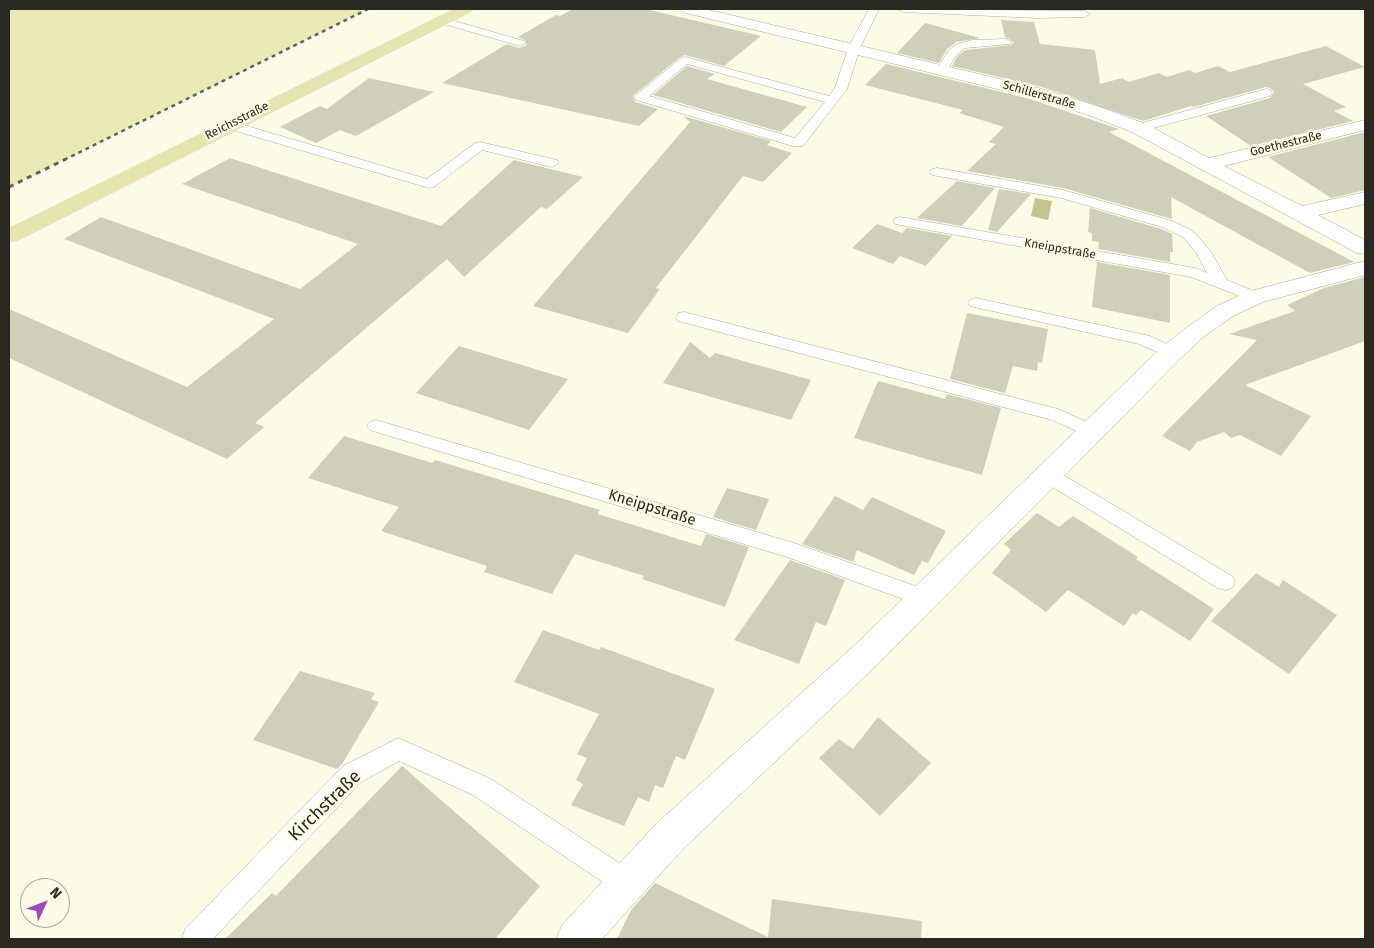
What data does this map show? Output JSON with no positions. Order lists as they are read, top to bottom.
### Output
{
  "streets": {
    "main road": ["Reichsstraße"],
    "street": ["Schillerstraße", "Goethestraße"],
    "lane": ["Kneippstraße", "Kirchstraße"]
  },
  "crossings": [
    ["Schillerstraße", "Goethestraße"]
  ],
  "north": "top right"
}
